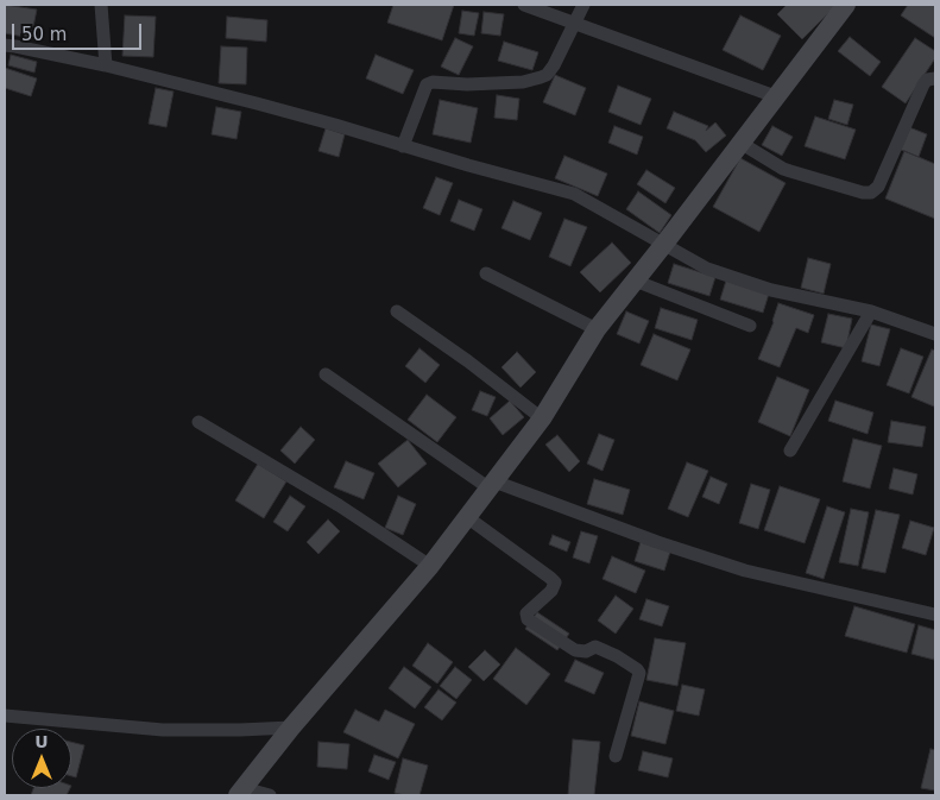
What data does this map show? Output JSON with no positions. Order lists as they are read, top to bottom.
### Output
{
  "scale_bar": "50 m",
  "north": "top"
}
